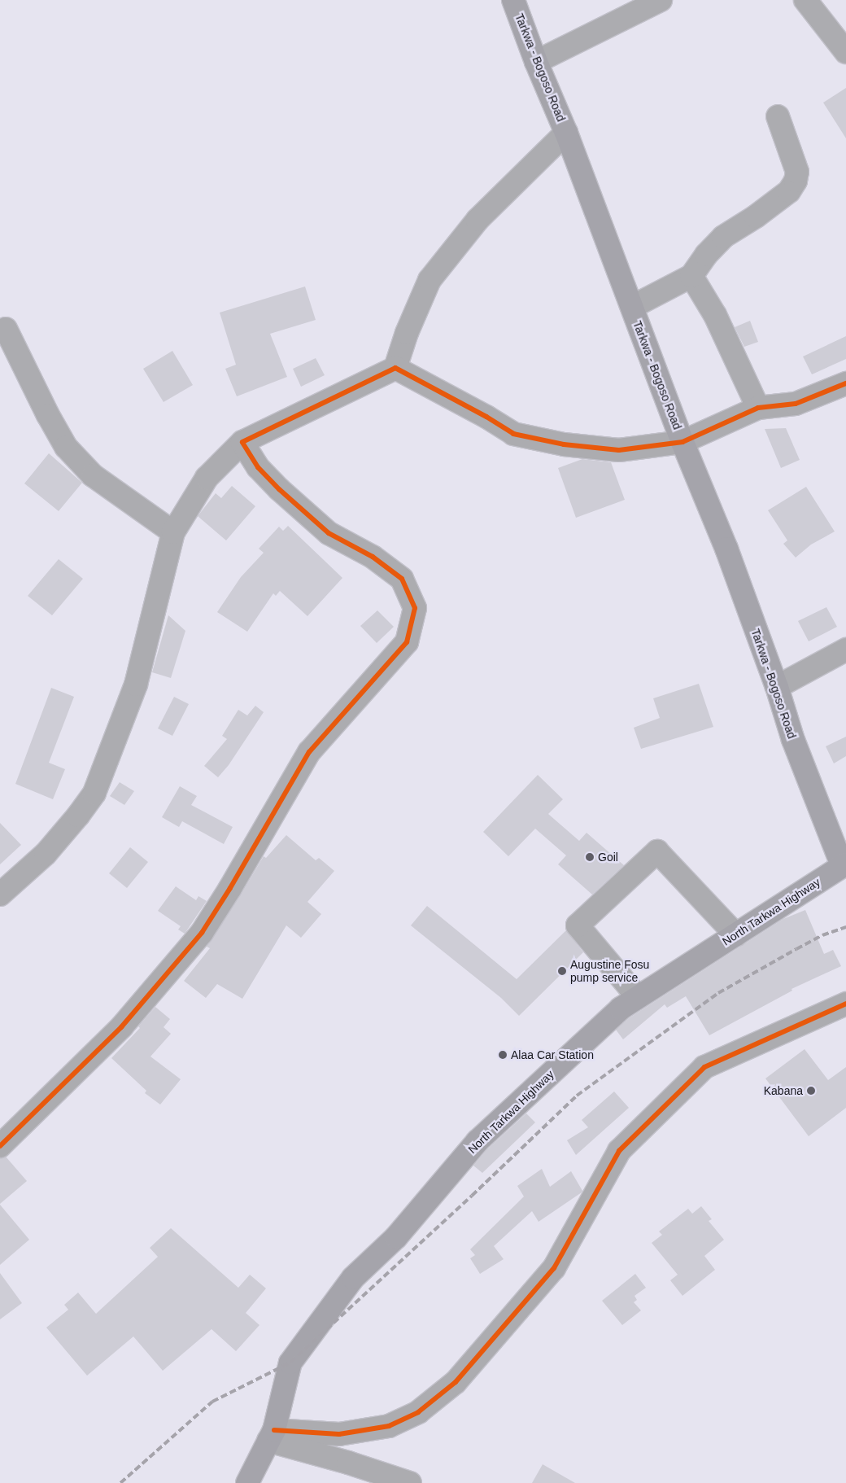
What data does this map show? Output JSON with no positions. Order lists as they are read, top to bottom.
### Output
{
  "streets": {
    "main road": ["Tarkwa - Bogoso Road", "North Tarkwa Highway"]
  },
  "crossings": [
    ["Tarkwa - Bogoso Road", "North Tarkwa Highway"]
  ],
  "places": [
    "Goil",
    "Augustine Fosu pump service",
    "Alaa Car Station",
    "Kabana"
  ]
}
